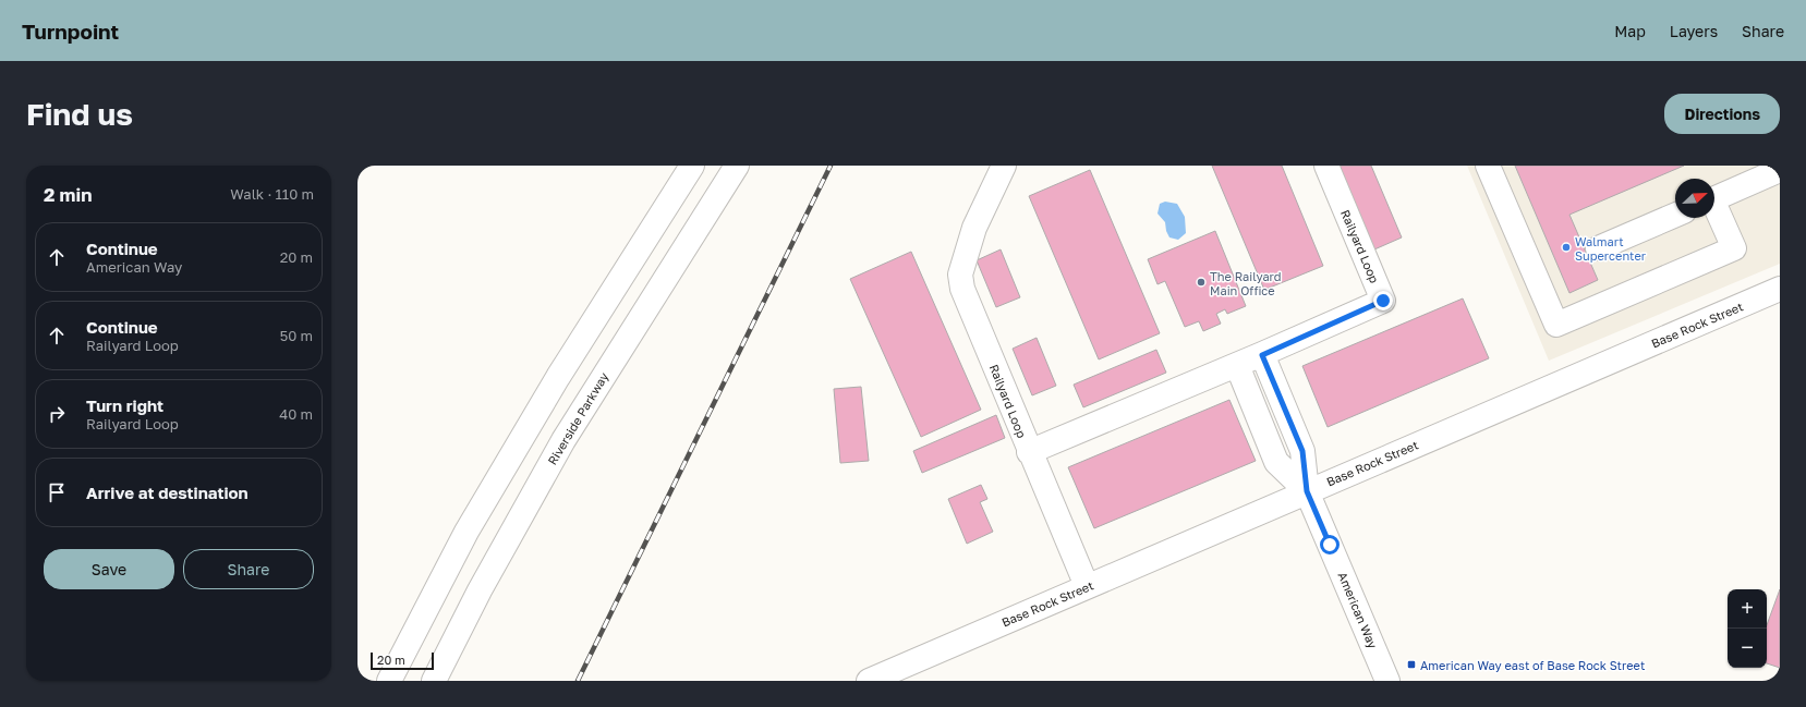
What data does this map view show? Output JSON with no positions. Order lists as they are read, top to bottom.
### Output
{
  "streets": {
    "street": [
      "Railyard Loop",
      "Base Rock Street",
      "Riverside Parkway",
      "American Way"
    ]
  },
  "crossings": [
    ["Base Rock Street", "American Way"]
  ],
  "places": {
    "other": ["Walmart Supercenter", "The Railyard Main Office"],
    "transit": ["American Way east of Base Rock Street"]
  },
  "scale_bar": "20 m",
  "north": "top right",
  "page": {
    "header": "Turnpoint",
    "nav": ["Map", "Layers", "Share"],
    "buttons": [
      "Directions",
      ["Save", "Share"]
    ],
    "title": "Find us",
    "heading": ["2 min", "Walk · 110 m"],
    "list": [
      ["Continue", "American Way", "20 m"],
      ["Continue", "Railyard Loop", "50 m"],
      ["Turn right", "Railyard Loop", "40 m"],
      "Arrive at destination"
    ],
    "map_buttons": ["+", "−"],
    "scale": "20 m"
  }
}
